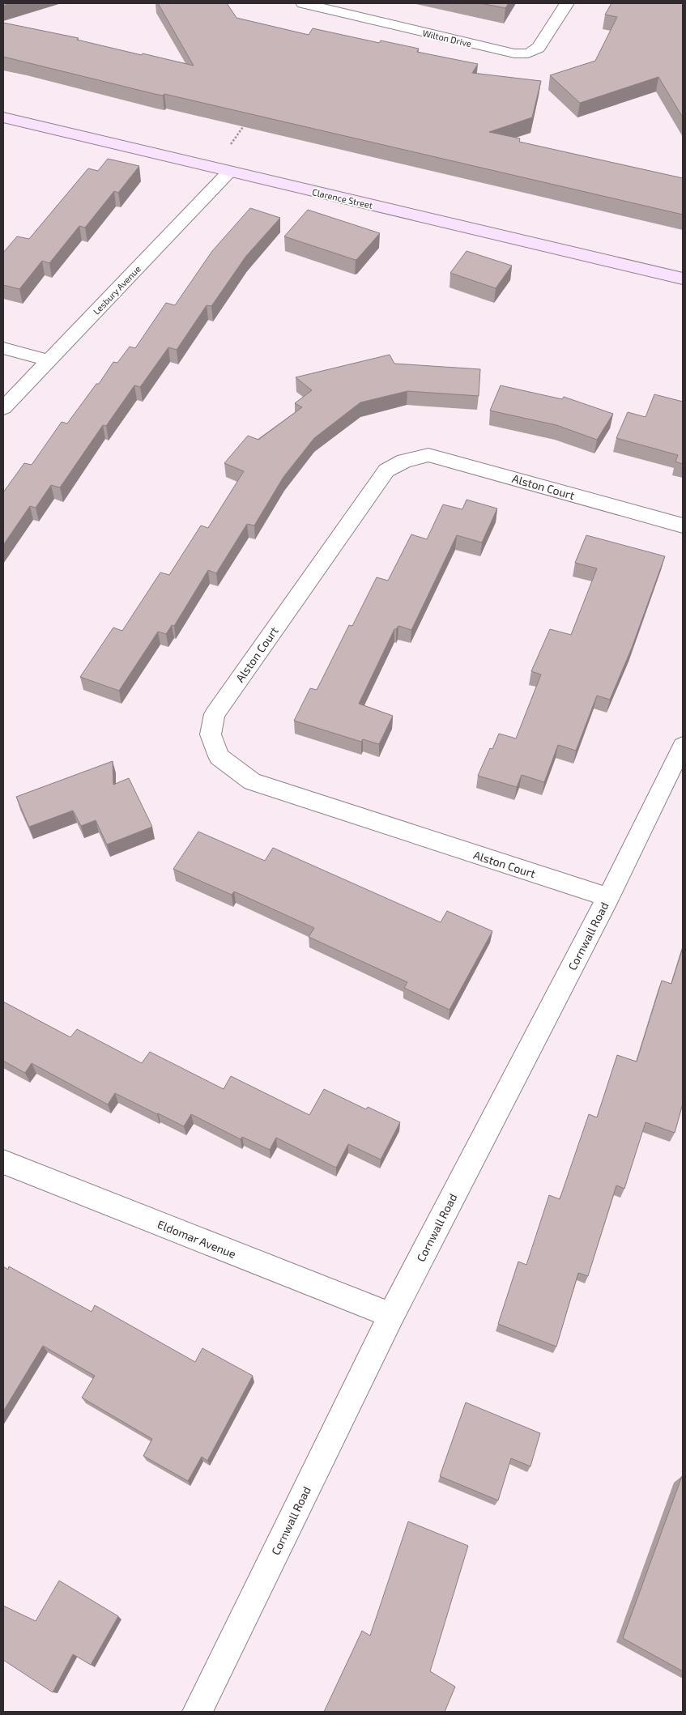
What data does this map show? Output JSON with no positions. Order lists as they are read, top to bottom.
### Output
{
  "streets": {
    "street": [
      "Wilton Drive",
      "Clarence Street",
      "Lesbury Avenue",
      "Alston Court",
      "Cornwall Road",
      "Eldomar Avenue"
    ]
  },
  "crossings": [
    ["Clarence Street", "Lesbury Avenue"],
    ["Alston Court", "Cornwall Road"],
    ["Cornwall Road", "Eldomar Avenue"]
  ]
}
